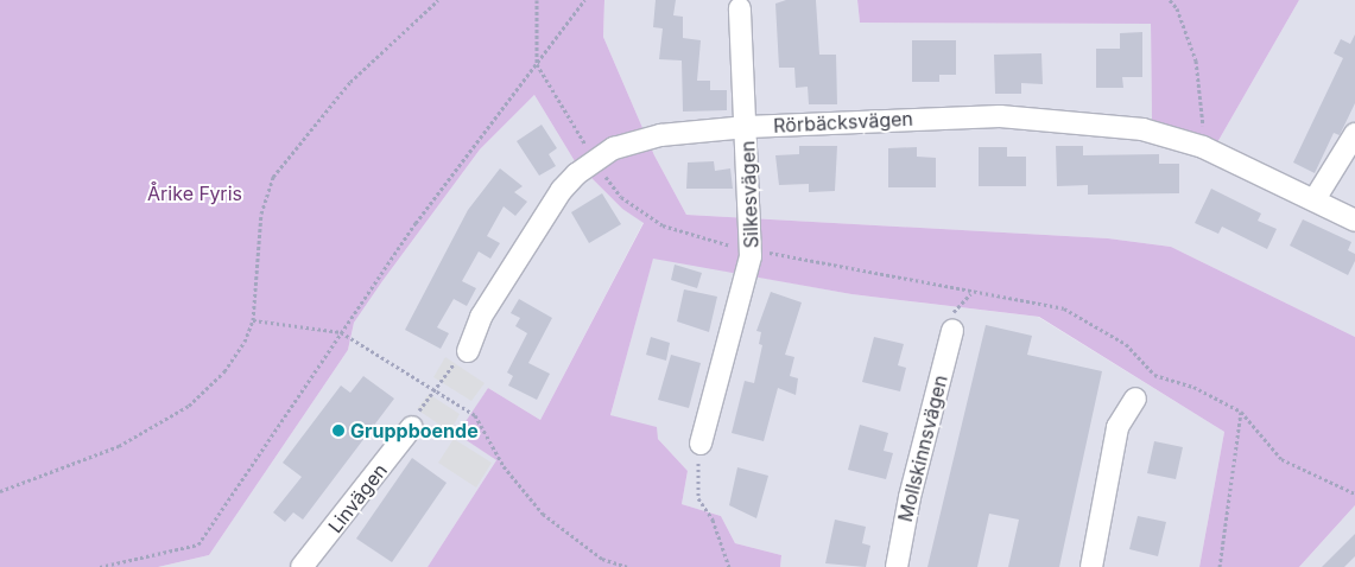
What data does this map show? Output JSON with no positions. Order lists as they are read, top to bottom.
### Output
{
  "streets": {
    "street": [
      "Rörbäcksvägen",
      "Silkesvägen",
      "Mollskinnsvägen",
      "Linvägen"
    ]
  },
  "crossings": [
    ["Rörbäcksvägen", "Silkesvägen"]
  ],
  "parks": ["Årike Fyris"],
  "places": ["Gruppboende"]
}
